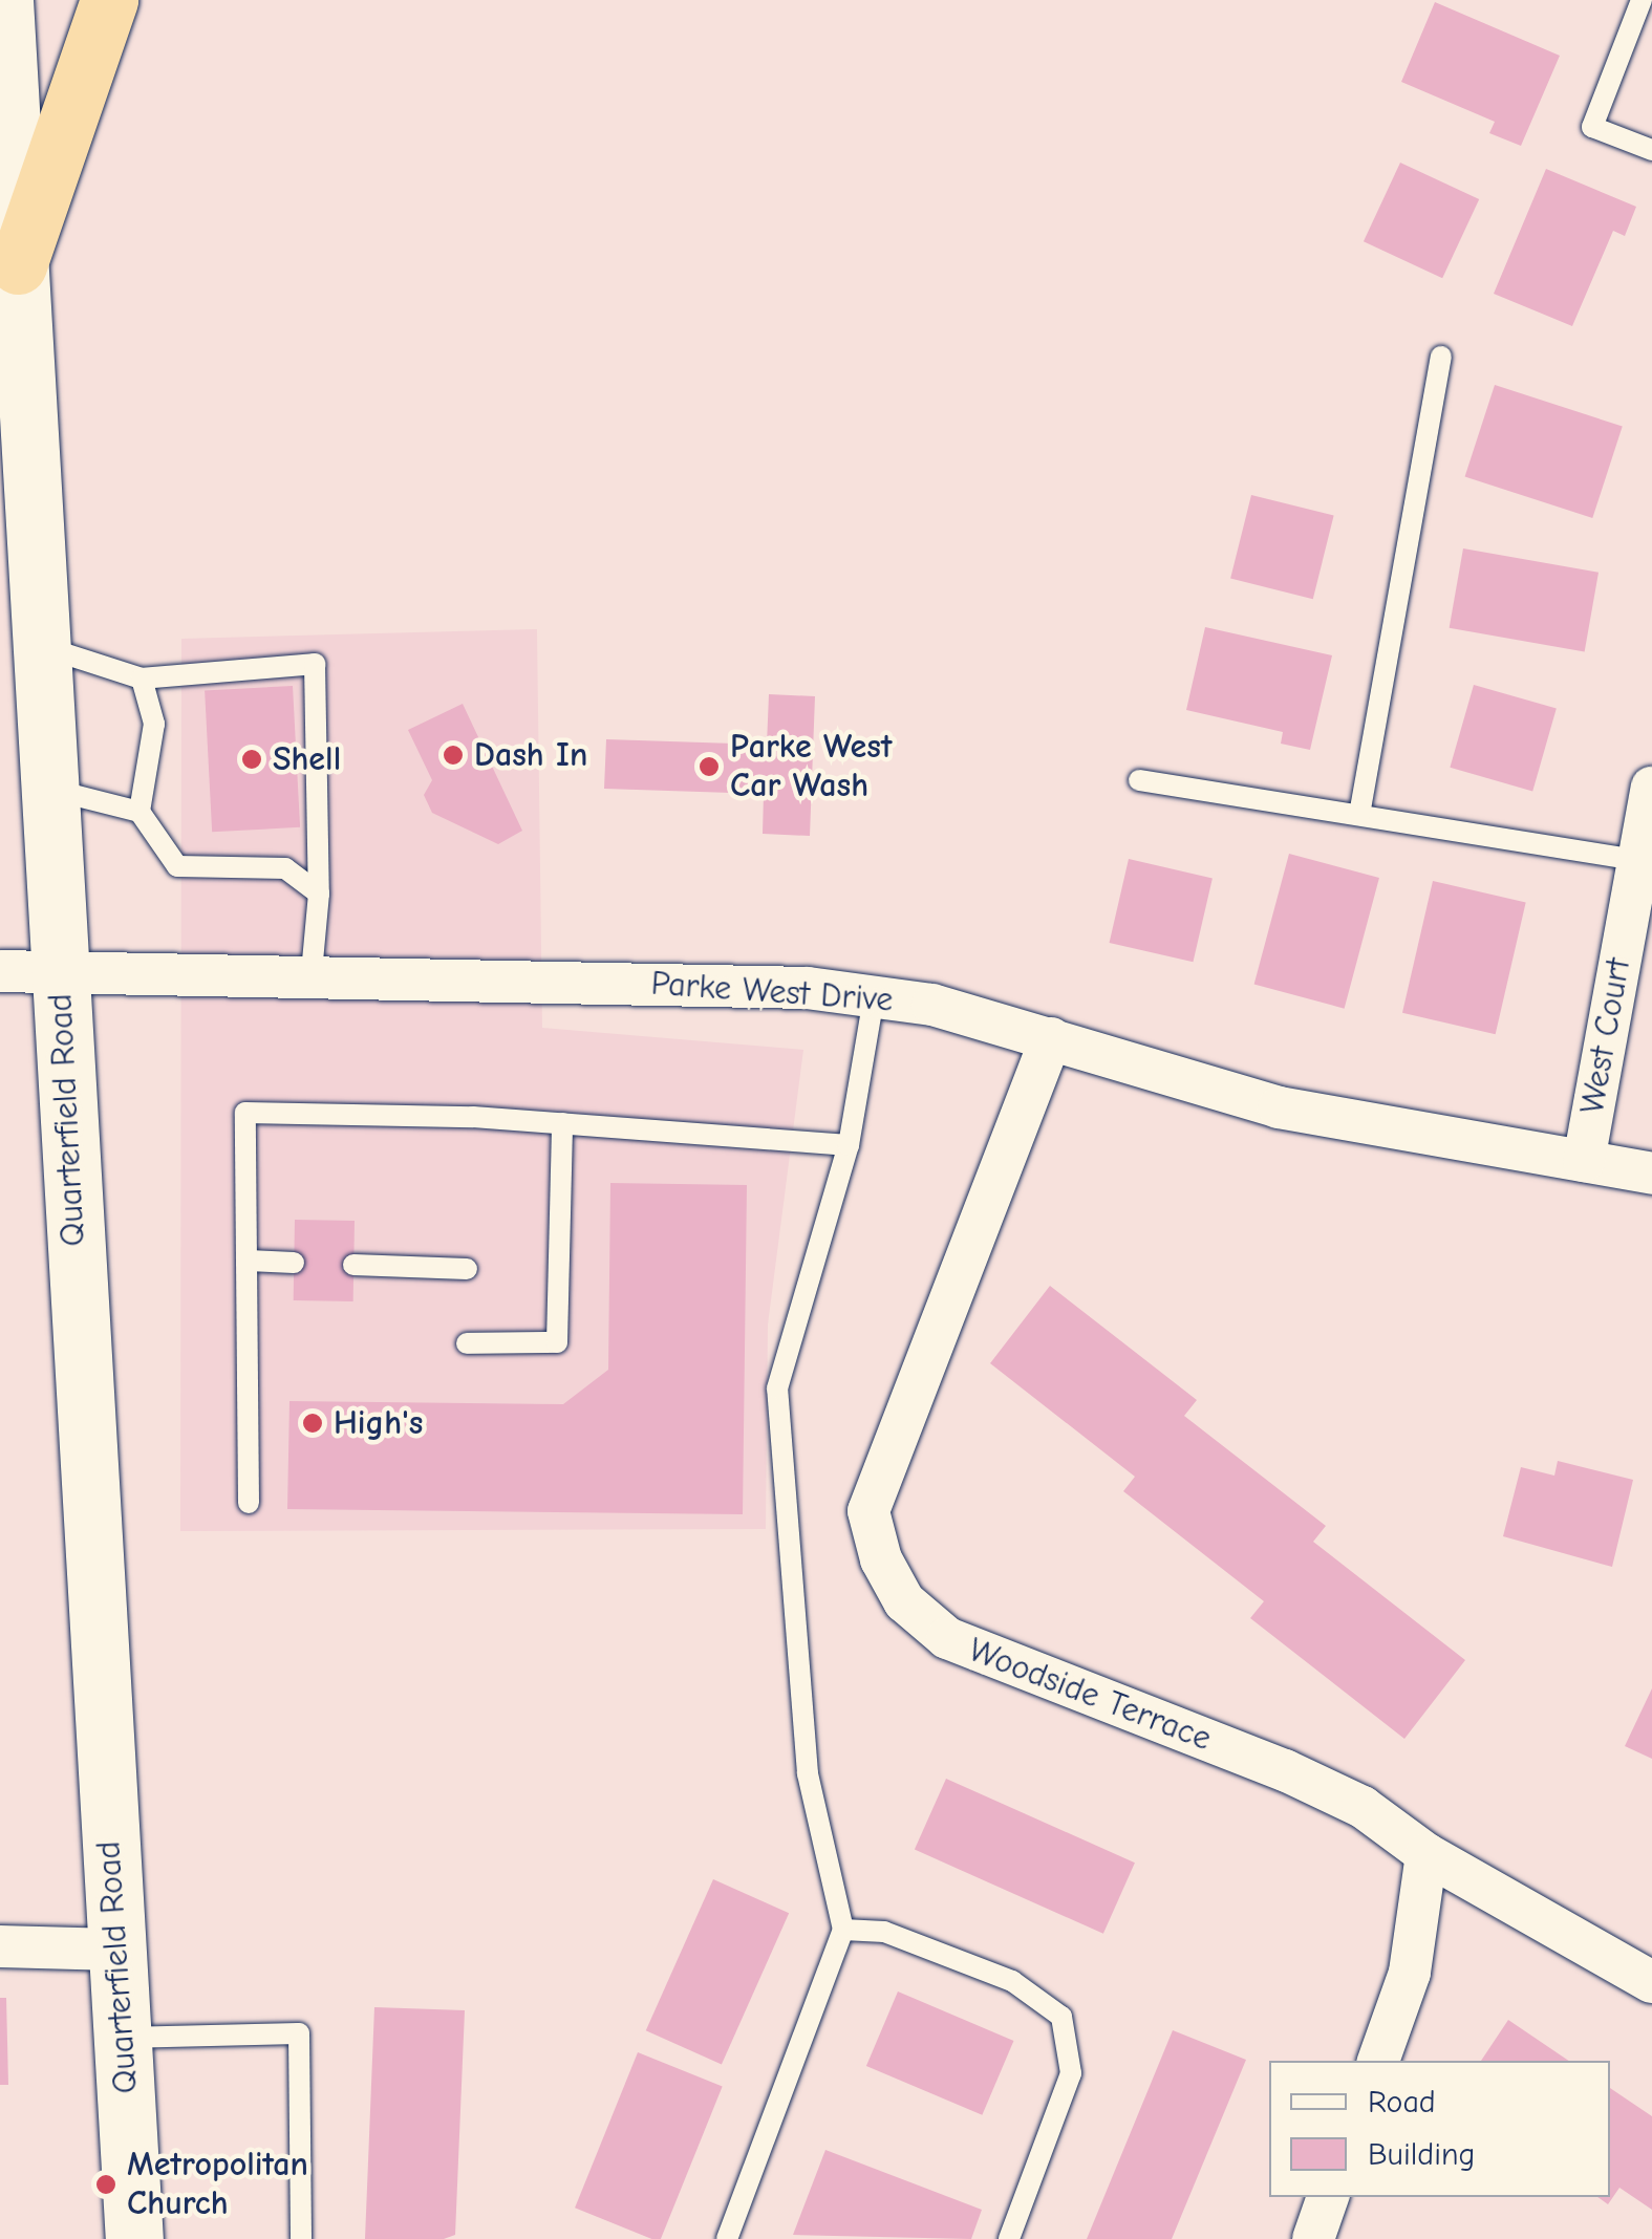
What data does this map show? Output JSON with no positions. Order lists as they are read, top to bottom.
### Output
{
  "streets": {
    "main road": ["Quarterfield Road"],
    "street": ["Parke West Drive", "West Court", "Woodside Terrace"]
  },
  "crossings": [
    ["Parke West Drive", "West Court"],
    ["Parke West Drive", "Quarterfield Road"],
    ["Parke West Drive", "Woodside Terrace"]
  ],
  "places": [
    "Dash In",
    "Shell",
    "Parke West Car Wash",
    "High's",
    "Metropolitan Church"
  ],
  "legend": ["Road", "Building"]
}
